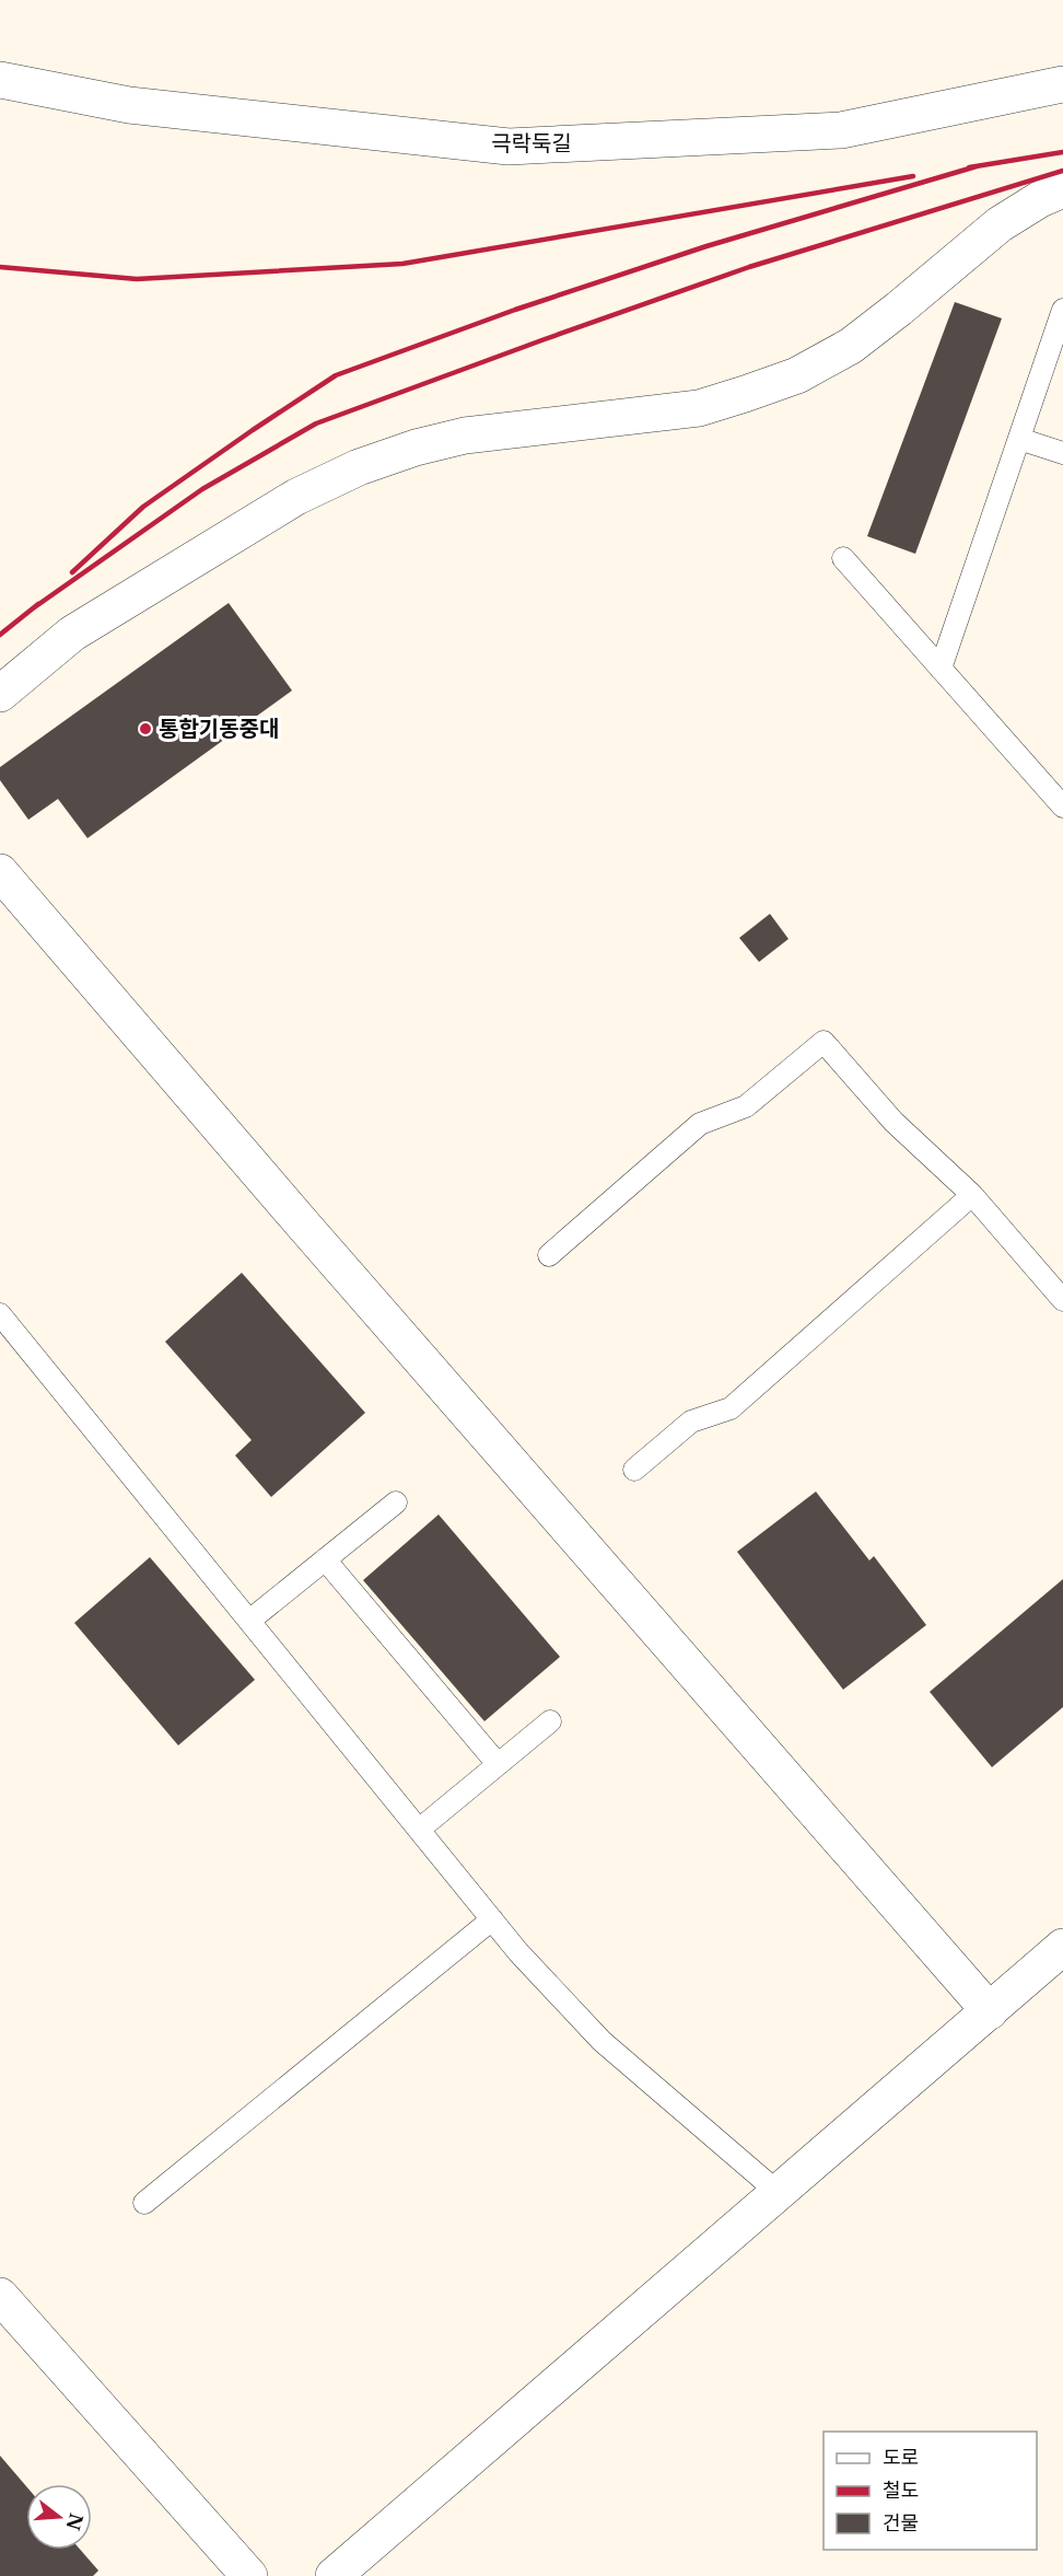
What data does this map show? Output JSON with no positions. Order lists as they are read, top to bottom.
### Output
{
  "streets": {
    "street": ["극락둑길"]
  },
  "places": ["통합기동중대"],
  "legend": ["도로", "철도", "건물"],
  "north": "right"
}
